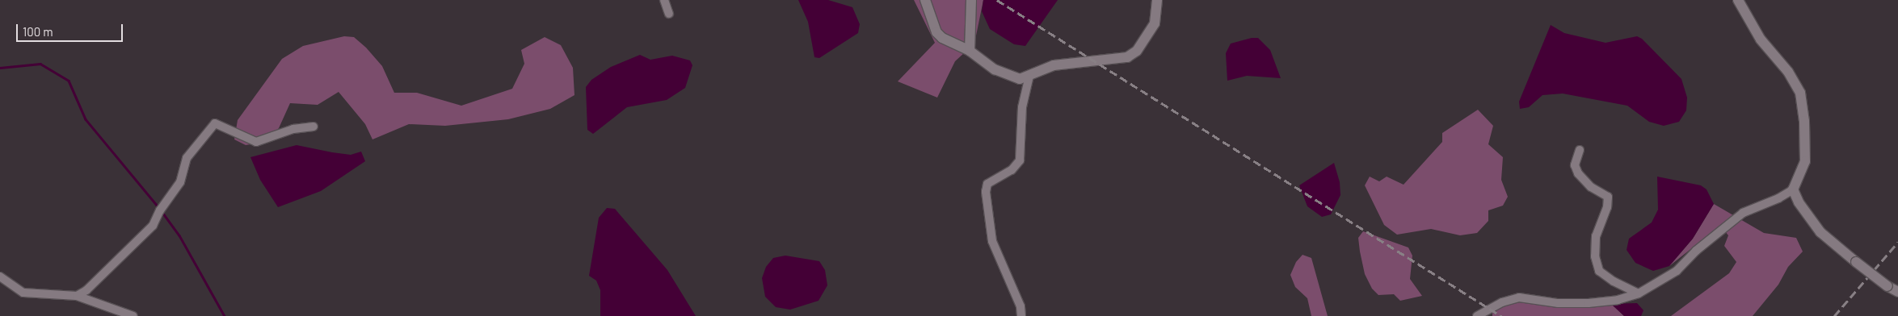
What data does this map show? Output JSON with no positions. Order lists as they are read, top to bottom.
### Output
{
  "scale_bar": "100 m"
}
